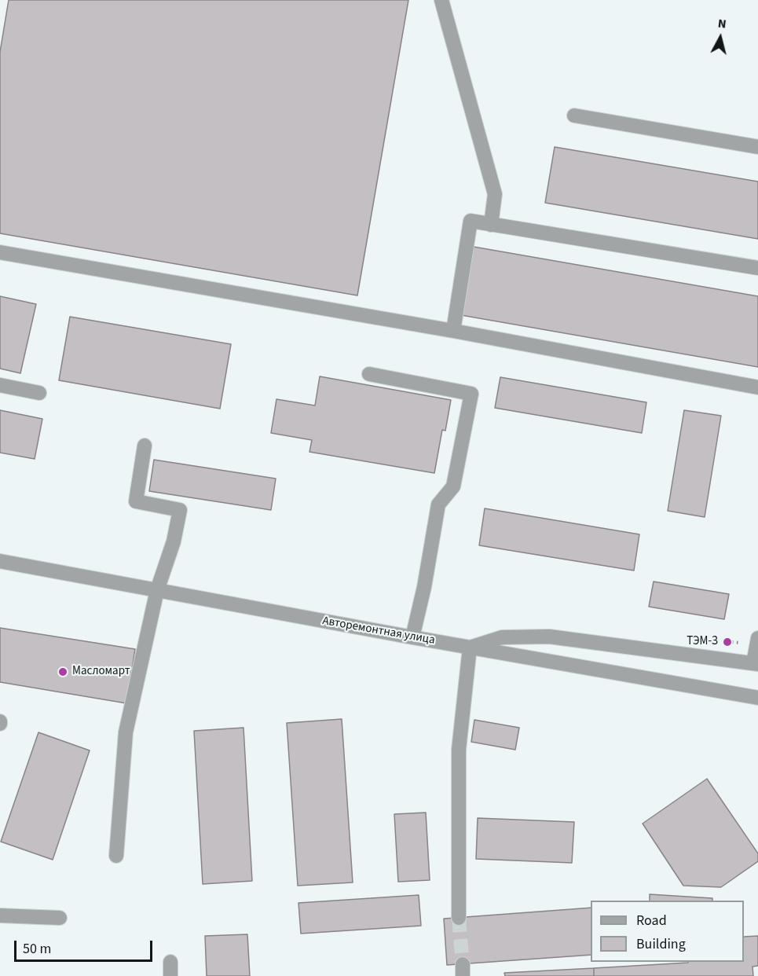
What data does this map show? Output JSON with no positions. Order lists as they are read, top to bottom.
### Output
{
  "streets": {
    "street": ["Авторемонтная улица"]
  },
  "places": ["ТЭМ-З", "Масломарт"],
  "legend": ["Road", "Building"],
  "scale_bar": "50 m",
  "north": "top"
}
